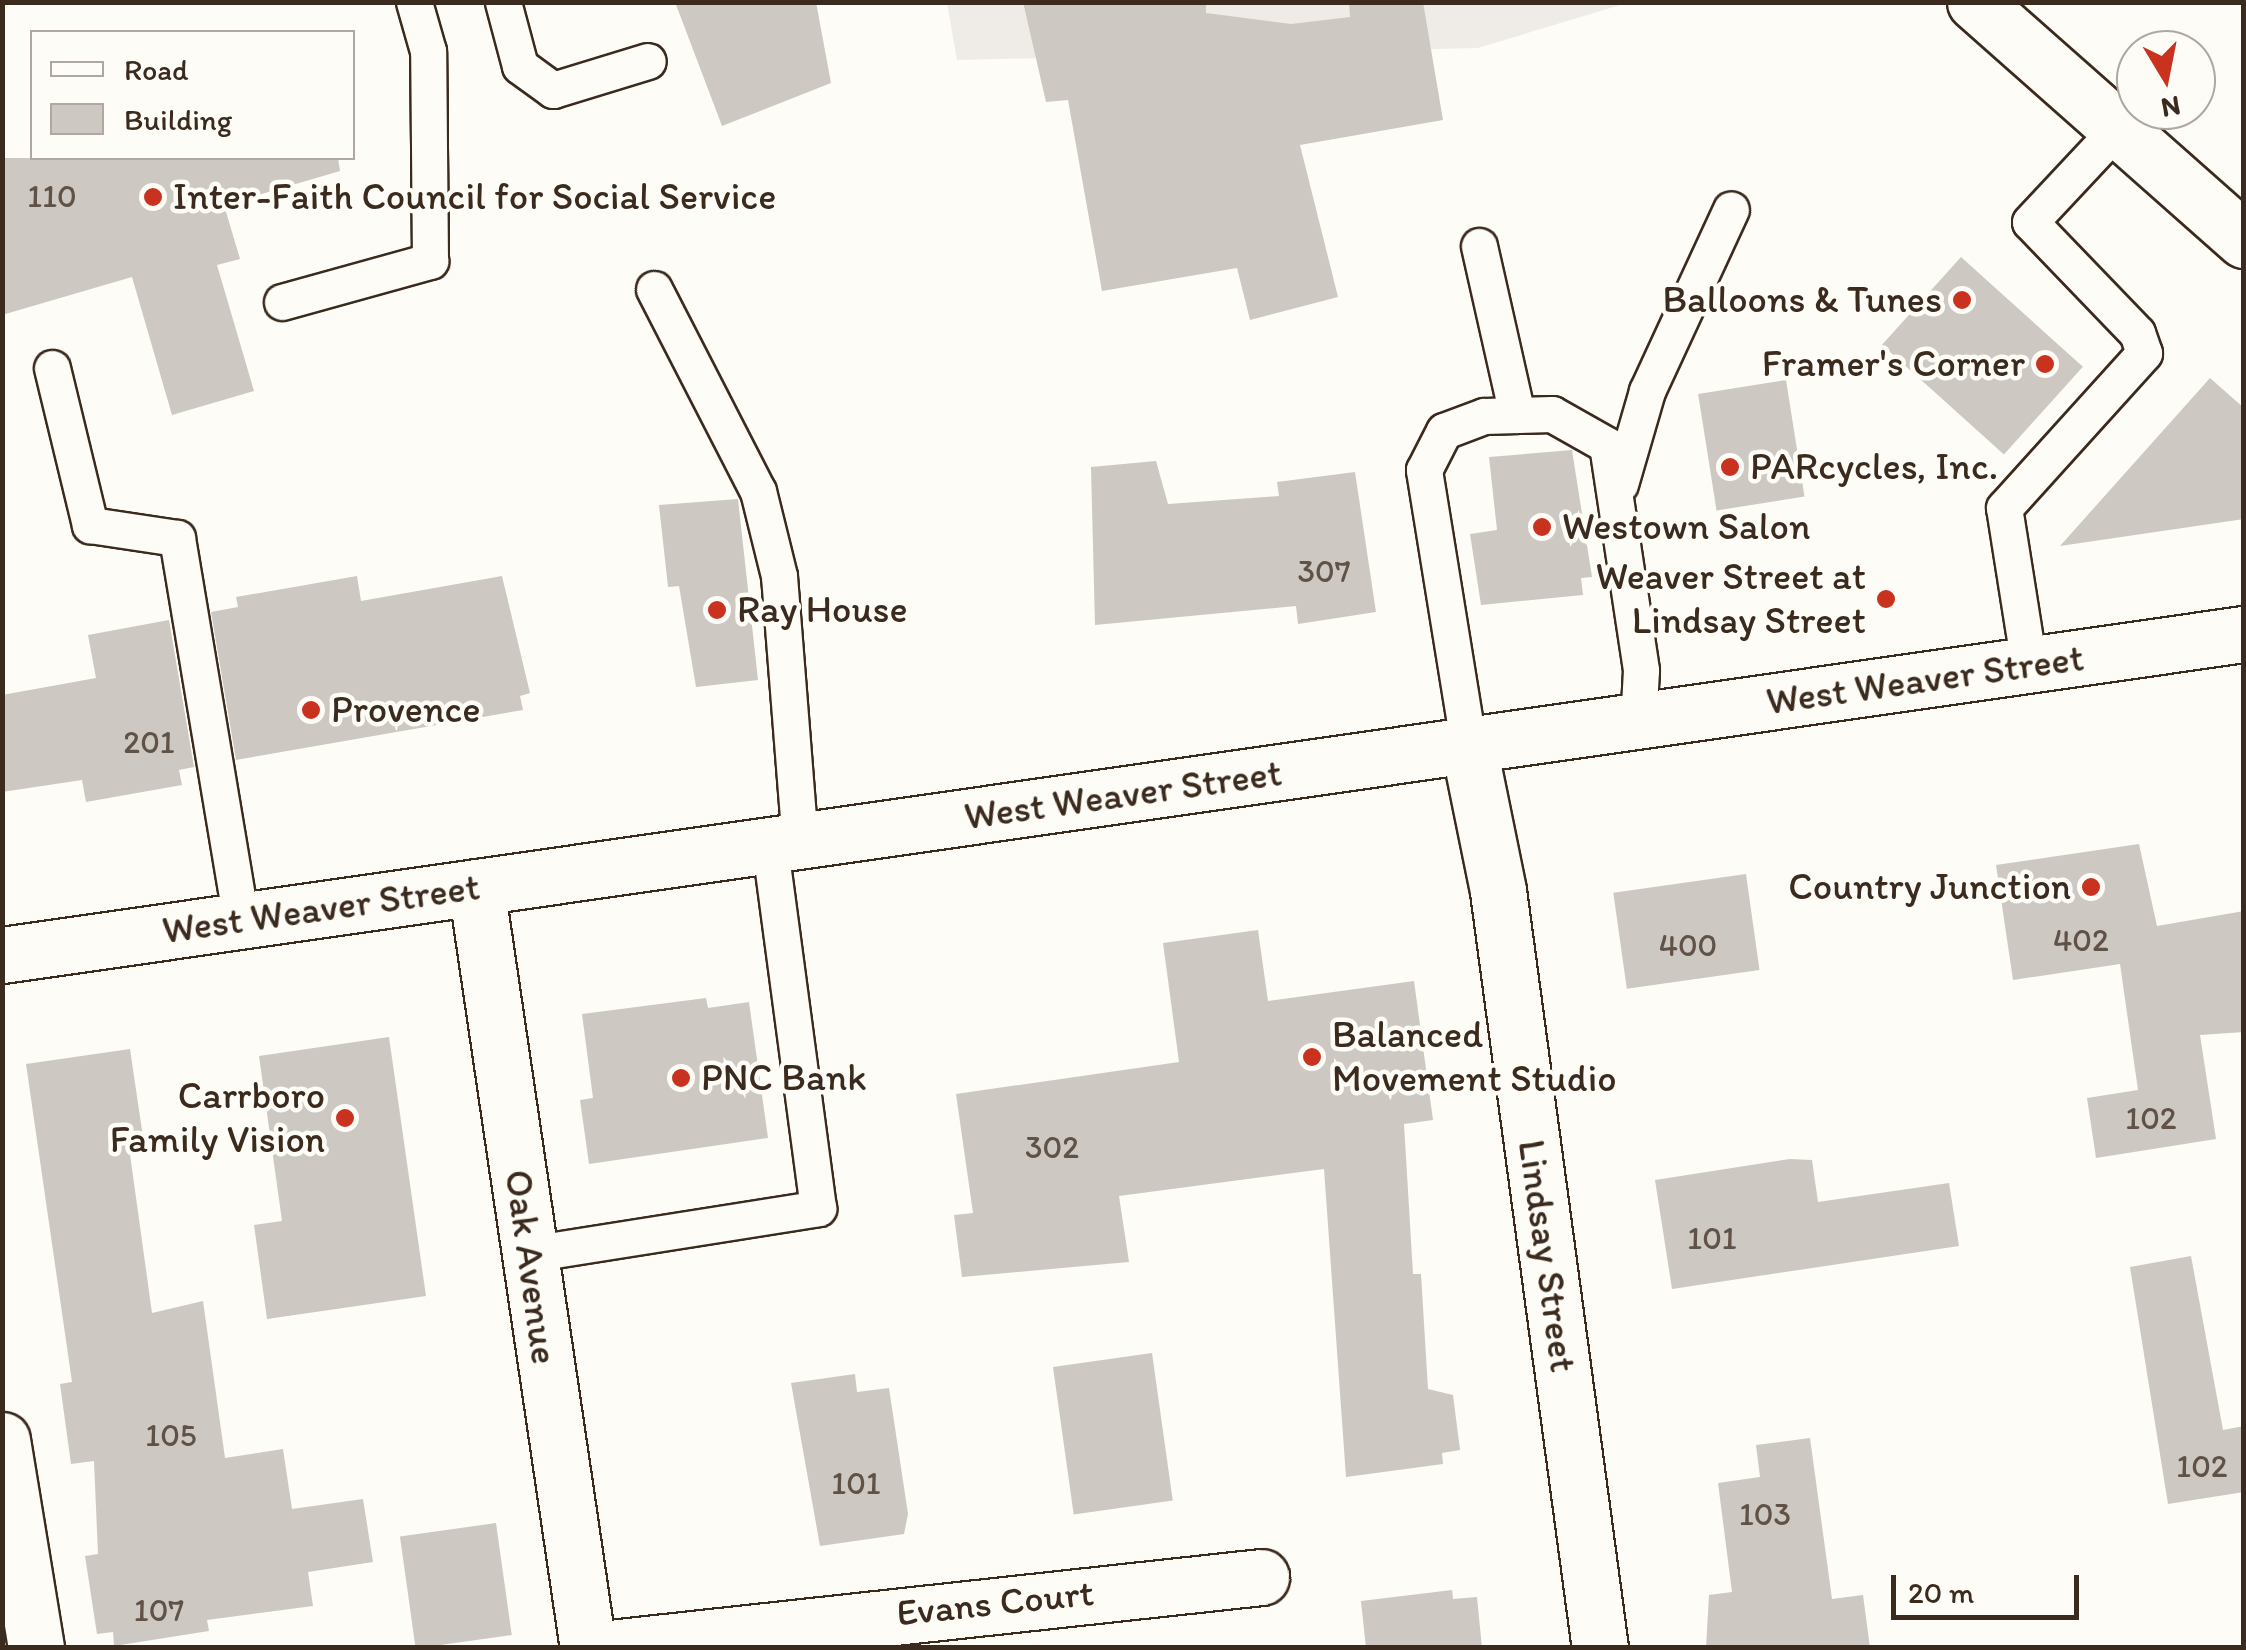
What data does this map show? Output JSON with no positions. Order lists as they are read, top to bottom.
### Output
{
  "streets": {
    "street": [
      "West Weaver Street",
      "Lindsay Street",
      "Oak Avenue",
      "Evans Court"
    ]
  },
  "crossings": [
    ["West Weaver Street", "Lindsay Street"],
    ["West Weaver Street", "Oak Avenue"]
  ],
  "places": [
    "Inter-Faith Council for Social Service",
    "Balloons & Tunes",
    "Framer's Corner",
    "PARcycles, Inc.",
    "Westown Salon",
    "Weaver Street at Lindsay Street",
    "Ray House",
    "Provence",
    "Country Junction",
    "Balanced Movement Studio",
    "PNC Bank",
    "Carrboro Family Vision"
  ],
  "house_numbers": [
    "110",
    "307",
    "201",
    "402",
    "400",
    "102",
    "302",
    "101",
    "105",
    "102",
    "101",
    "103",
    "107"
  ],
  "legend": ["Road", "Building"],
  "scale_bar": "20 m",
  "north": "bottom"
}
